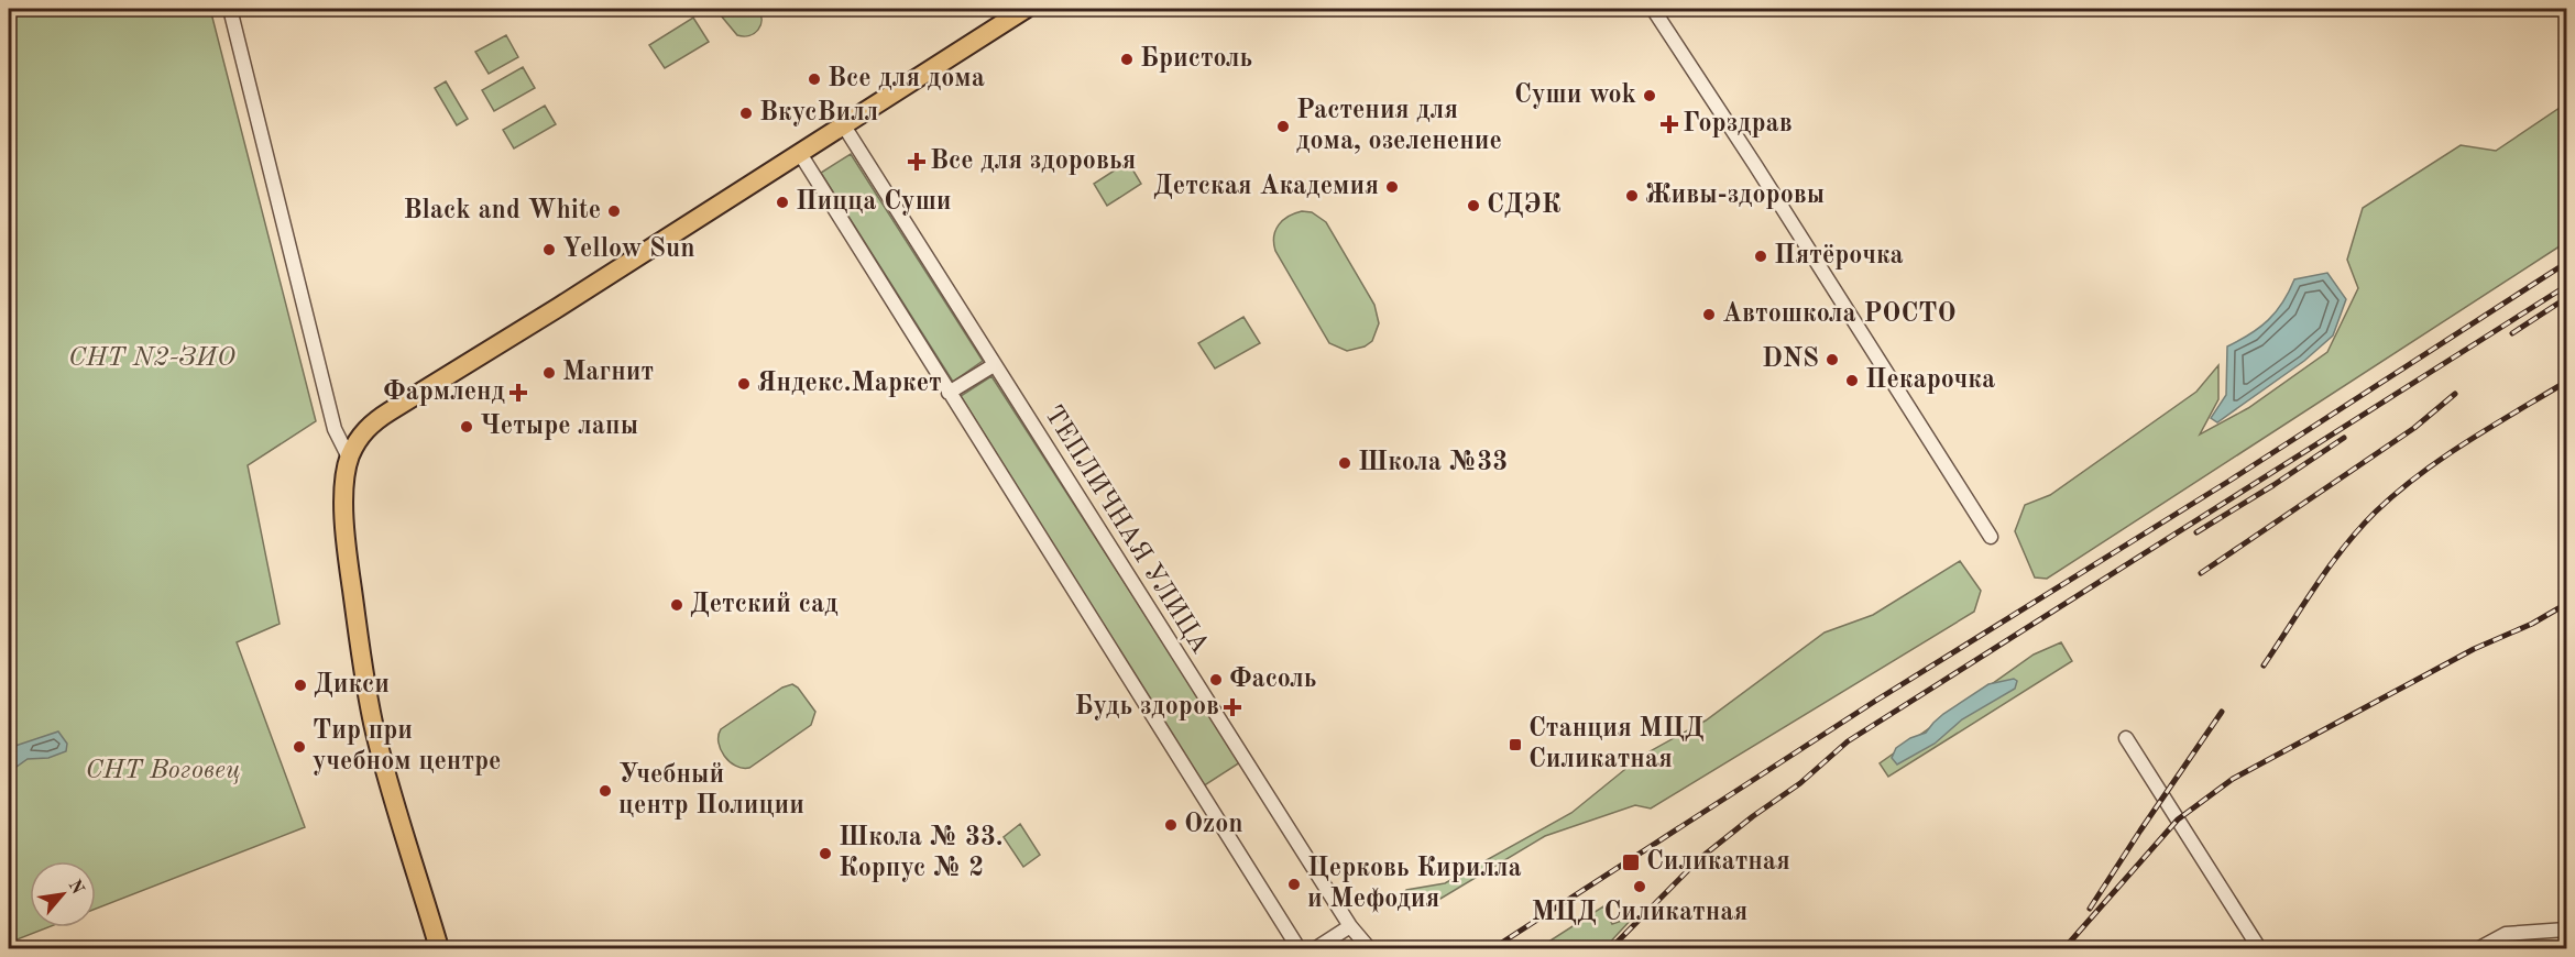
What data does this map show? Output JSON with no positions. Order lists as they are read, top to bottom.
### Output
{
  "streets": {
    "street": ["ТЕПЛИЧНАЯ УЛИЦА"]
  },
  "parks": ["СНТ N2-ЗИО", "СНТ Воговец"],
  "places": {
    "other": [
      "Бристоль",
      "Все для дома",
      "Суши wok",
      "ВкусВилл",
      "Растения для дома, озеленение",
      "Детская Академия",
      "Живы-здоровы",
      "Пицца Суши",
      "СДЭК",
      "Black and White",
      "Yellow Sun",
      "Пятёрочка",
      "Автошкола РОСТО",
      "DNS",
      "Магнит",
      "Пекарочка",
      "Яндекс.Маркет",
      "Четыре лапы",
      "Школа №33",
      "Детский сад",
      "Фасоль",
      "Дикси",
      "Тир при учебном центре",
      "Учебный центр Полиции",
      "Ozon",
      "Школа № 33. Корпус № 2",
      "Церковь Кирилла и Мефодия",
      "МЦД Силикатная"
    ],
    "health": [
      "Горздрав",
      "Все для здоровья",
      "Фармленд",
      "Будь здоров"
    ],
    "transit": ["Станция МЦД Силикатная", "Силикатная"]
  },
  "north": "top right"
}
